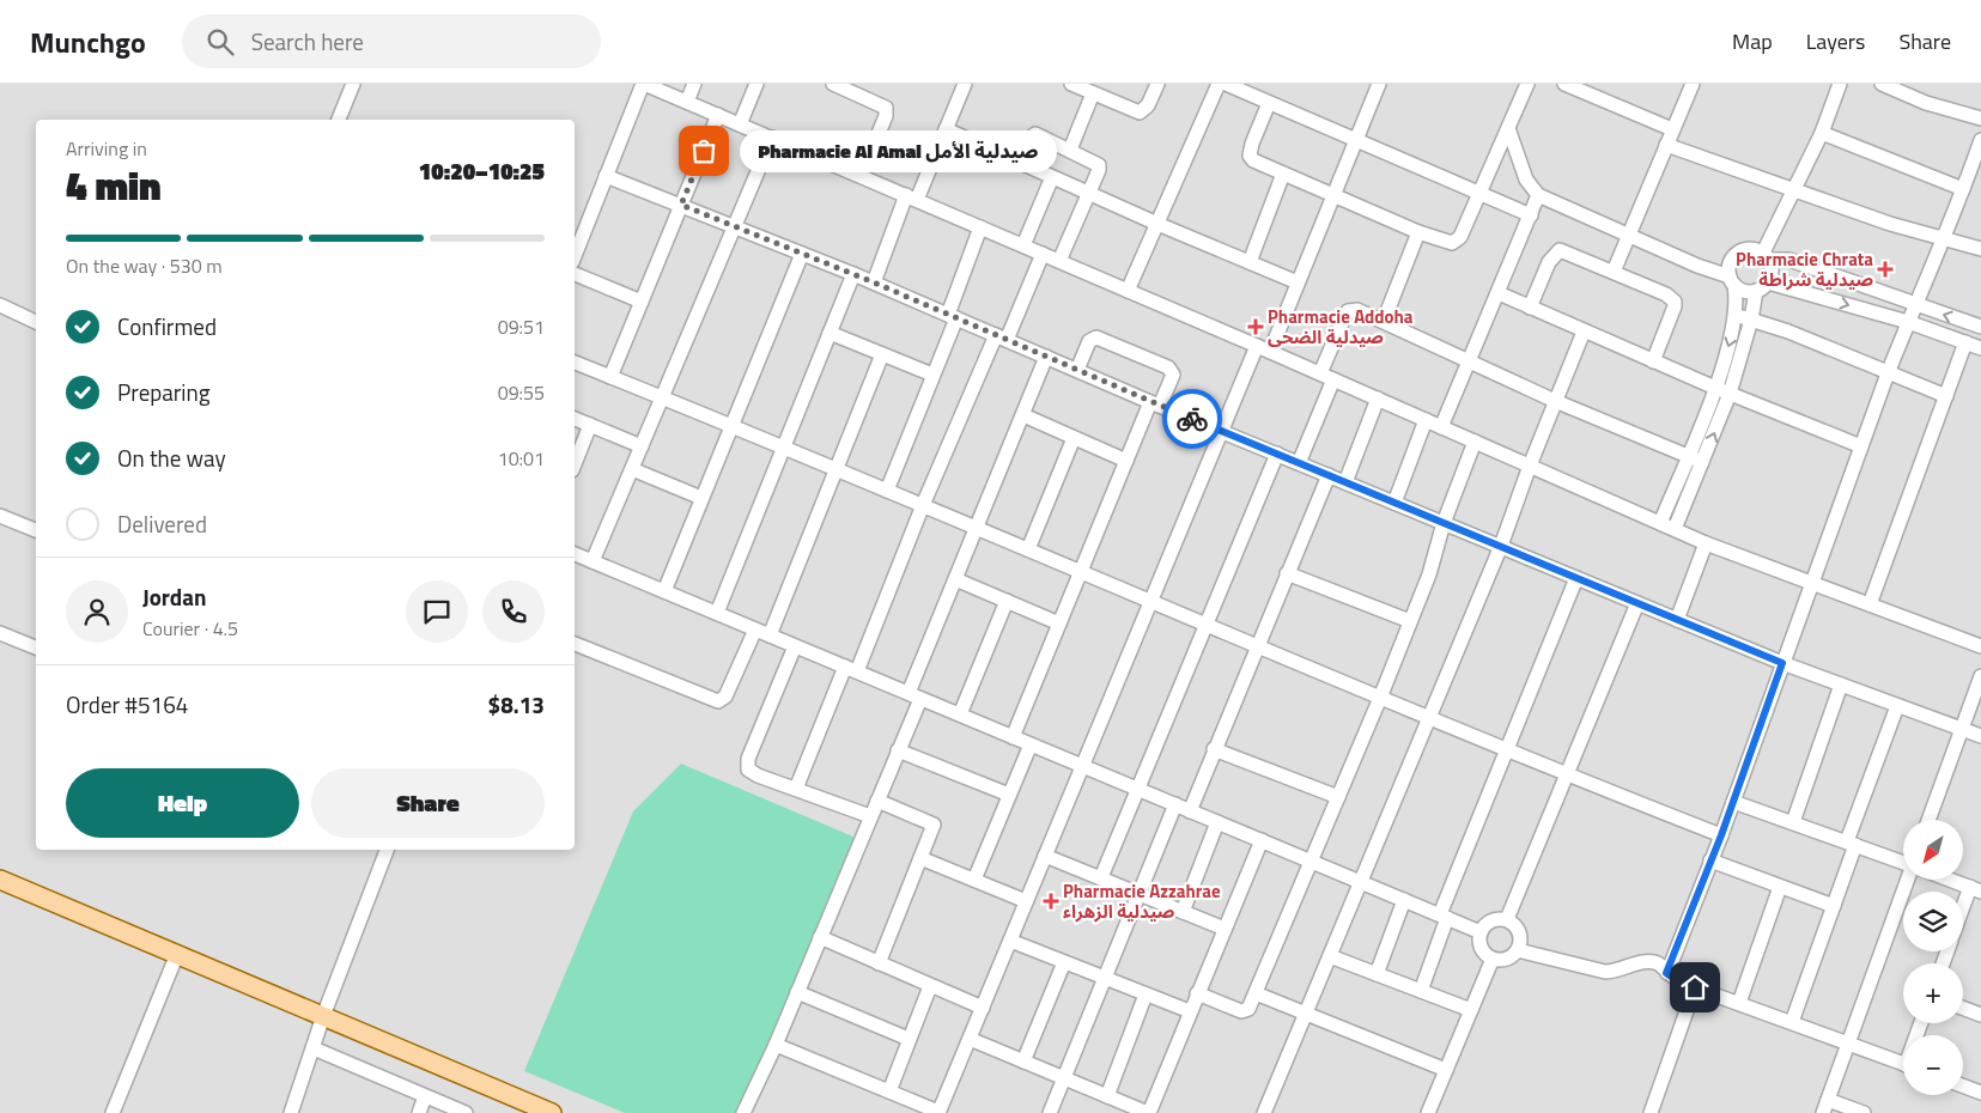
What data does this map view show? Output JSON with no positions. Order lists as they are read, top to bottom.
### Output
{
  "places": {
    "other": ["Pharmacie Al Amal صيدلية الأمل"],
    "health": ["Pharmacie Chrata صيدلية شراطة", "Pharmacie Addoha صيدلية الضحى", "Pharmacie Azzahrae صيدلية الزهراء"]
  },
  "north": "bottom left",
  "page": {
    "header": "Munchgo",
    "search": "Search here",
    "nav": ["Map", "Layers", "Share"],
    "heading": ["4 min", "Arriving in", "10:20–10:25"],
    "panel": [
      "Jordan",
      "Courier · 4.5",
      "Order #5164",
      "$8.13"
    ],
    "bubble": "Pharmacie Al Amal صيدلية الأمل",
    "bar": "On the way · 530 m",
    "list": [
      ["Confirmed", "09:51"],
      ["Preparing", "09:55"],
      ["On the way", "10:01"],
      "Delivered"
    ],
    "buttons": ["Help", "Share"],
    "map_buttons": ["+", "−"]
  }
}
